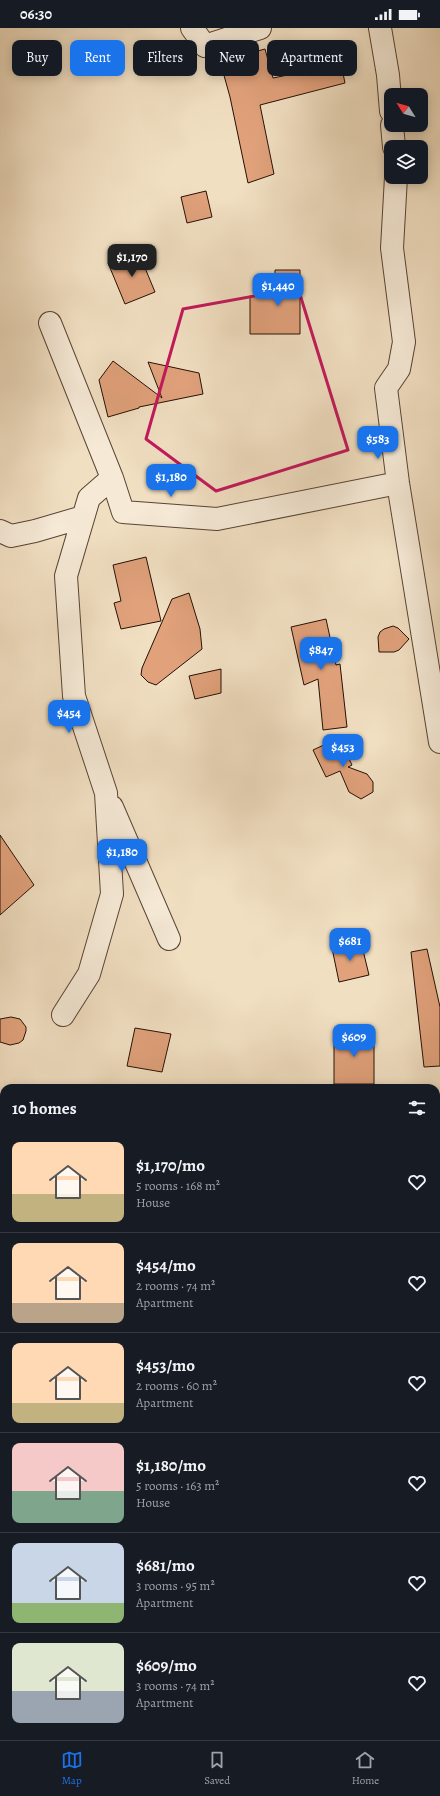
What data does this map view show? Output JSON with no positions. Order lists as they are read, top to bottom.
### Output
{
  "north": "top left",
  "page": {
    "status": "06:30",
    "chip": [
      "Buy",
      "Rent",
      "Filters",
      "New",
      "Apartment"
    ],
    "price": [
      "$1,170",
      "$1,440",
      "$583",
      "$1,180",
      "$847",
      "$454",
      "$453",
      "$1,180",
      "$681",
      "$609"
    ],
    "heading": "10 homes",
    "list": [
      {
        "name": "$1,170/mo",
        "note": "5 rooms · 168 m² · House"
      },
      {
        "name": "$454/mo",
        "note": "2 rooms · 74 m² · Apartment"
      },
      {
        "name": "$453/mo",
        "note": "2 rooms · 60 m² · Apartment"
      },
      {
        "name": "$1,180/mo",
        "note": "5 rooms · 163 m² · House"
      },
      {
        "name": "$681/mo",
        "note": "3 rooms · 95 m² · Apartment"
      },
      {
        "name": "$609/mo",
        "note": "3 rooms · 74 m² · Apartment"
      }
    ],
    "tabs": ["Map", "Saved", "Home"]
  }
}
